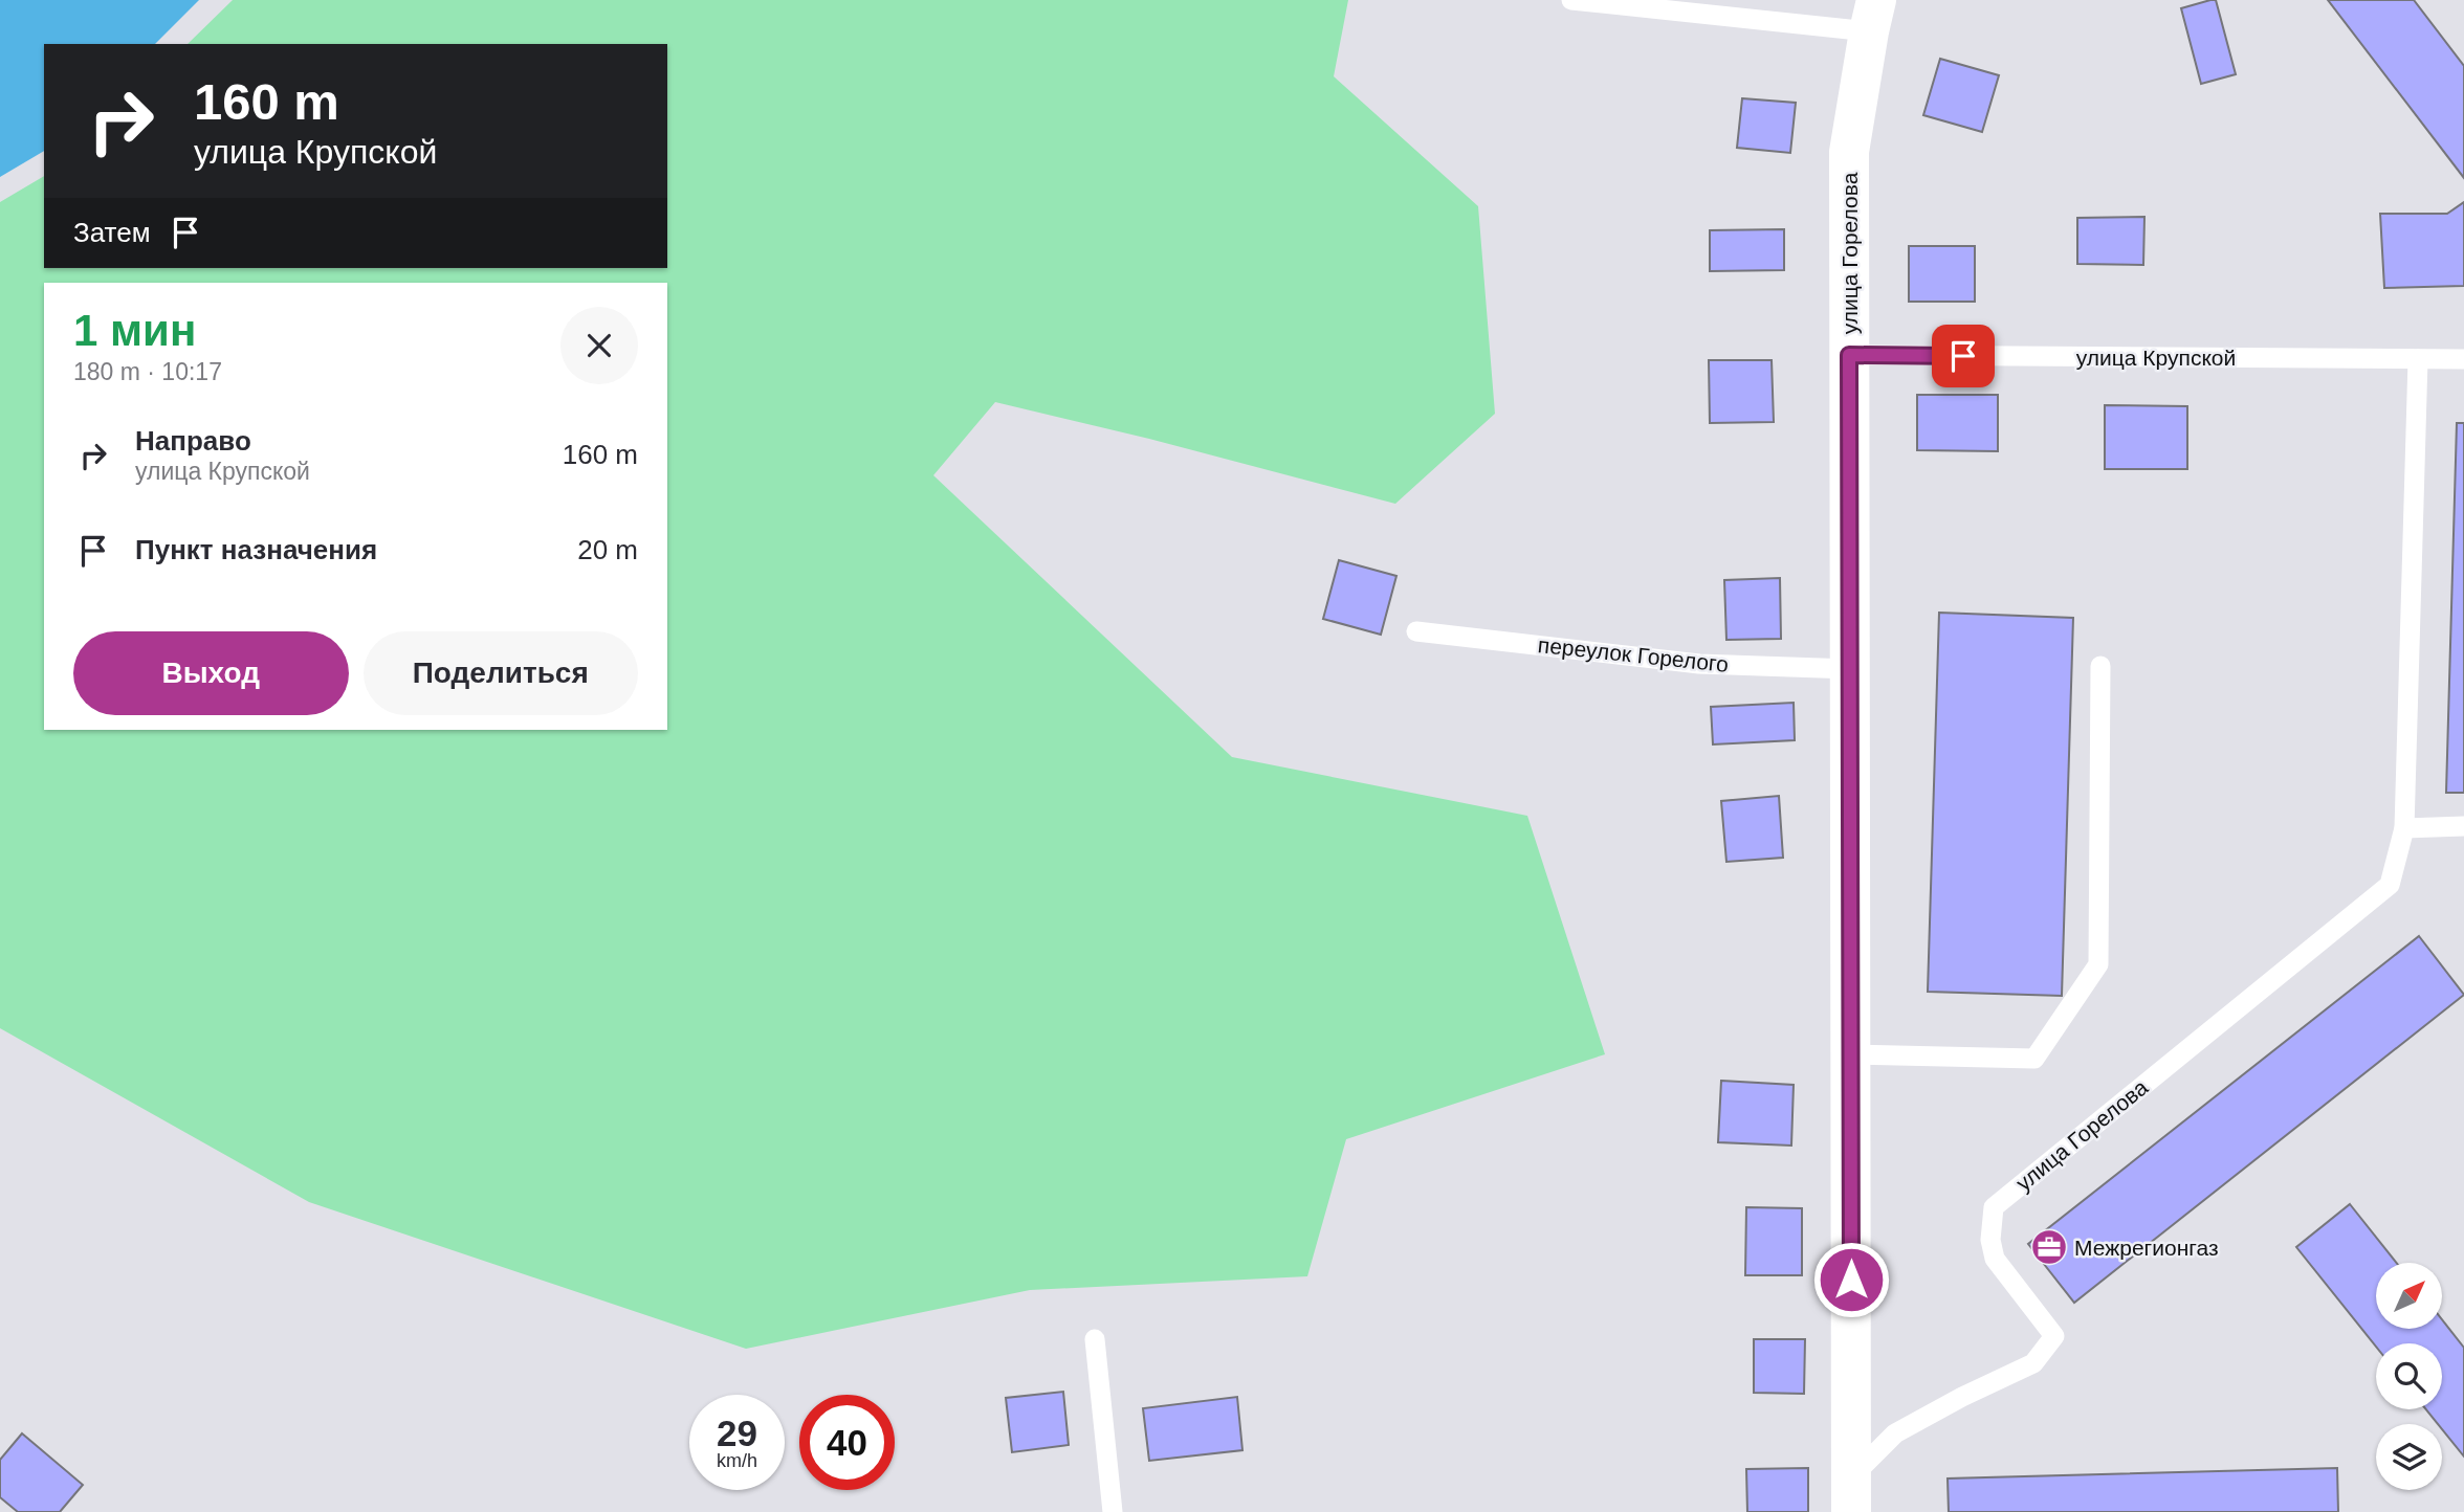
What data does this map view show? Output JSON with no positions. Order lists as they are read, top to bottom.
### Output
{
  "streets": {
    "street": ["улица Горелова"],
    "lane": ["улица Крупской", "переулок Горелого"]
  },
  "crossings": [
    ["улица Горелова", "улица Крупской"],
    ["улица Горелова", "переулок Горелого"]
  ],
  "places": {
    "office": ["Межрегионгаз"]
  },
  "north": "top right",
  "page": {
    "turn": ["160 m", "улица Крупской"],
    "then": "Затем",
    "heading": ["1 мин", "180 m · 10:17"],
    "list": [
      {
        "name": "Направо",
        "note": "улица Крупской",
        "value": "160 m"
      },
      {
        "name": "Пункт назначения",
        "value": "20 m"
      }
    ],
    "buttons": ["Выход", "Поделиться"],
    "speed": "29 km/h",
    "limit": "40"
  }
}
